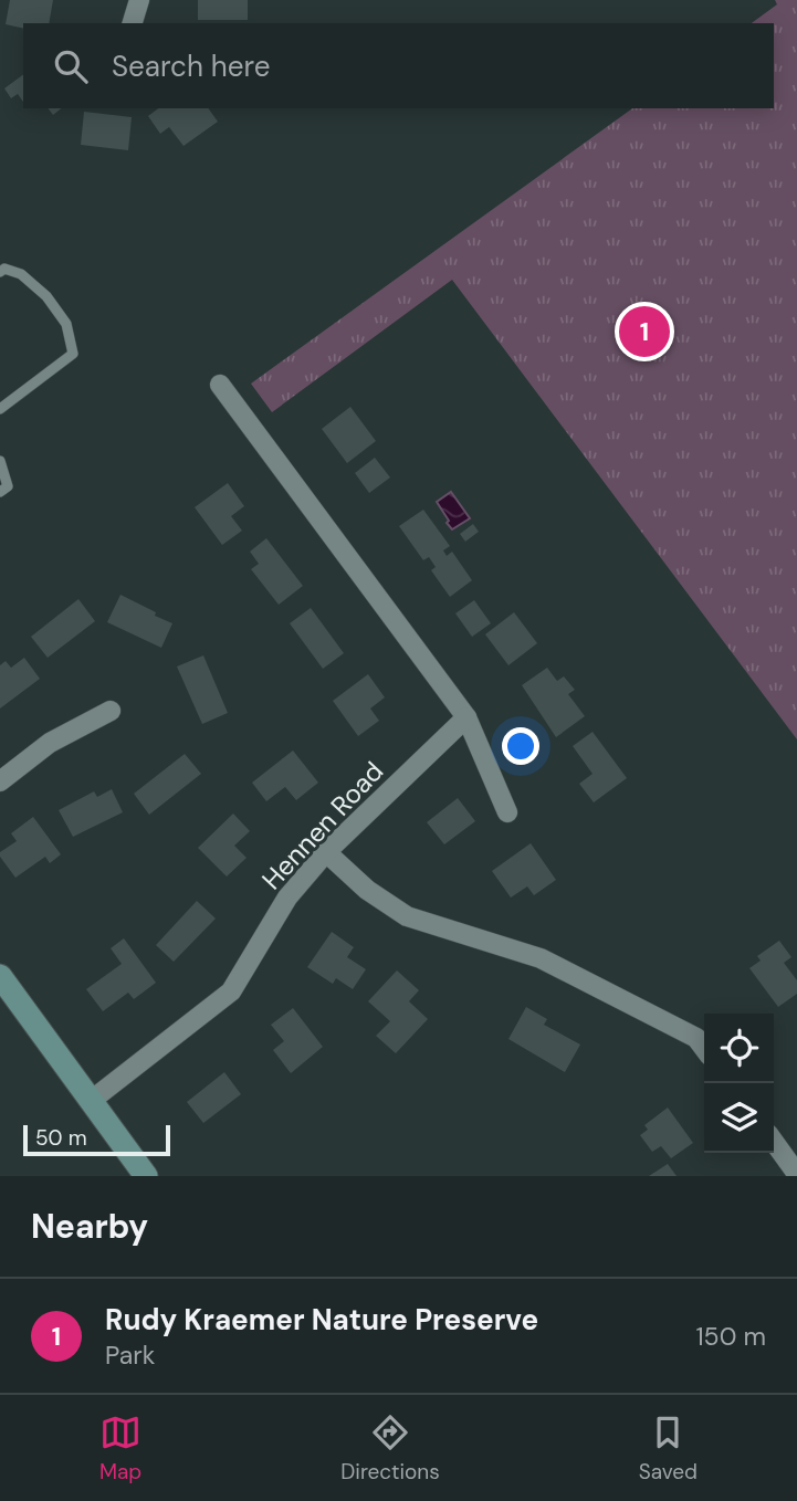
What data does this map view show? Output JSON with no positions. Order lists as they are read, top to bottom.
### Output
{
  "streets": {
    "street": ["Hennen Road"]
  },
  "scale_bar": "50 m",
  "page": {
    "search": "Search here",
    "pins": "1",
    "scale": "50 m",
    "heading": "Nearby",
    "list": [
      {
        "mark": "1",
        "name": "Rudy Kraemer Nature Preserve",
        "note": "Park",
        "value": "150 m"
      }
    ],
    "nav": ["Map", "Directions", "Saved"]
  }
}
